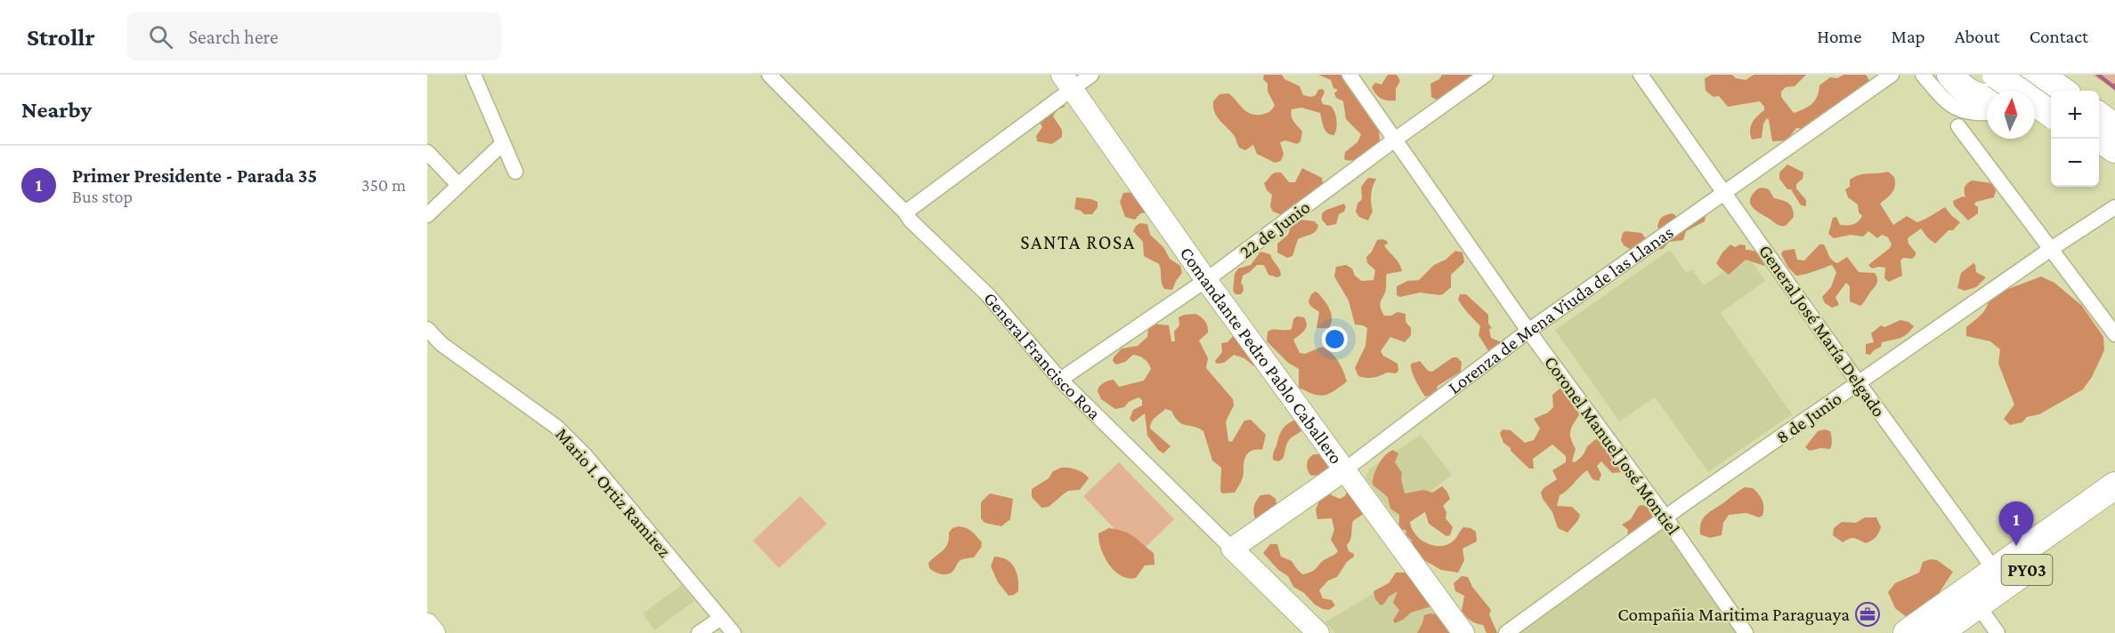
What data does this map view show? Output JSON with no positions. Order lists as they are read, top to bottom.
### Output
{
  "streets": {
    "highway": ["PY03"],
    "street": [
      "22 de Junio",
      "Lorenza de Mena Viuda de las Llanas",
      "General José María Delgado",
      "Comandante Pedro Pablo Caballero",
      "General Francisco Roa",
      "8 de Junio",
      "Coronel Manuel José Montiel",
      "Mario I. Ortiz Ramirez"
    ]
  },
  "crossings": [
    ["22 de Junio", "Comandante Pedro Pablo Caballero"],
    ["22 de Junio", "General Francisco Roa"],
    ["22 de Junio", "Coronel Manuel José Montiel"],
    ["Lorenza de Mena Viuda de las Llanas", "General José María Delgado"],
    ["Lorenza de Mena Viuda de las Llanas", "Comandante Pedro Pablo Caballero"],
    ["Lorenza de Mena Viuda de las Llanas", "General Francisco Roa"],
    ["Lorenza de Mena Viuda de las Llanas", "Coronel Manuel José Montiel"],
    ["General José María Delgado", "8 de Junio"],
    ["General José María Delgado", "PY03"],
    ["8 de Junio", "Coronel Manuel José Montiel"]
  ],
  "districts": ["SANTA ROSA"],
  "places": {
    "office": ["Compañia Maritima Paraguaya"]
  },
  "north": "top",
  "page": {
    "header": "Strollr",
    "search": "Search here",
    "nav": [
      "Home",
      "Map",
      "About",
      "Contact"
    ],
    "heading": "Nearby",
    "map_buttons": ["+", "−"],
    "list": [
      {
        "mark": "1",
        "name": "Primer Presidente - Parada 35",
        "note": "Bus stop",
        "value": "350 m"
      }
    ],
    "pins": "1"
  }
}
